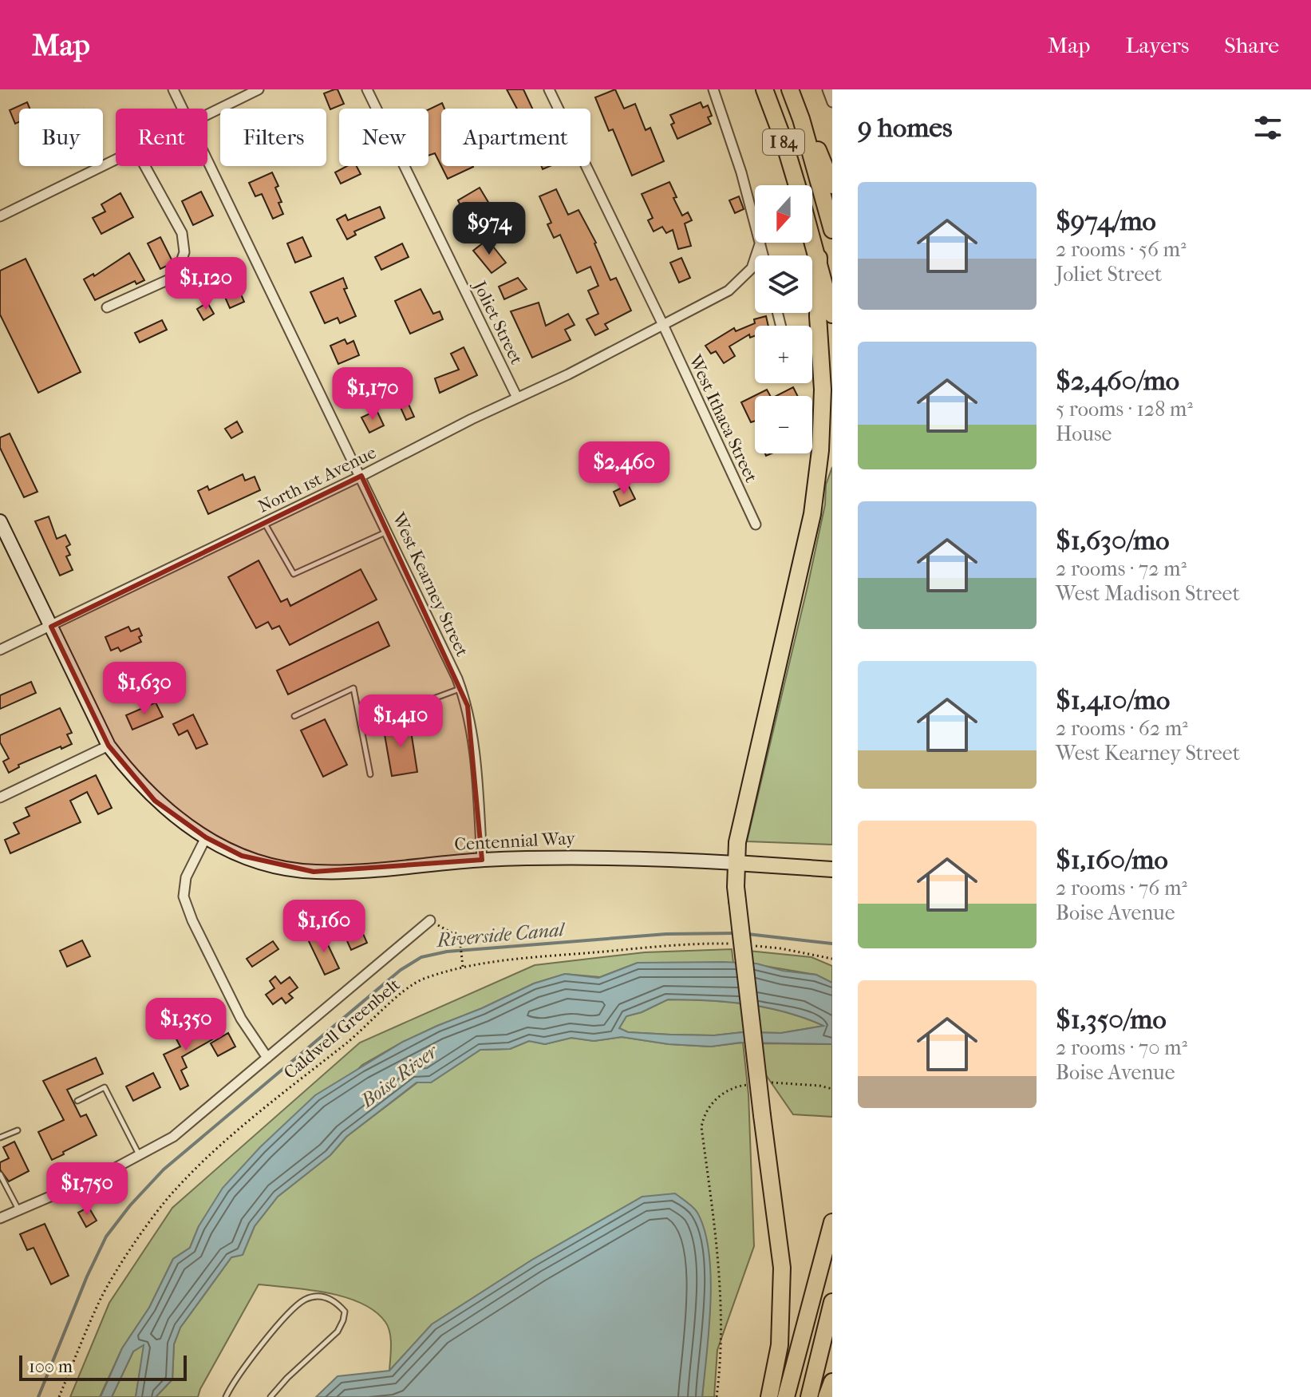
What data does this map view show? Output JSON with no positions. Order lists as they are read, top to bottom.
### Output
{
  "streets": {
    "highway": ["I 84"],
    "main road": ["Centennial Way"],
    "street": [
      "Joliet Street",
      "West Ithaca Street",
      "North 1st Avenue",
      "West Kearney Street"
    ],
    "path": ["Caldwell Greenbelt"]
  },
  "crossings": [
    ["Joliet Street", "North 1st Avenue"],
    ["West Ithaca Street", "North 1st Avenue"],
    ["North 1st Avenue", "West Kearney Street"],
    ["North 1st Avenue", "Centennial Way"],
    ["West Kearney Street", "Centennial Way"]
  ],
  "water": ["Riverside Canal", "Boise River"],
  "scale_bar": "100 m",
  "north": "bottom",
  "page": {
    "header": "Map",
    "nav": ["Map", "Layers", "Share"],
    "heading": "9 homes",
    "chip": [
      "Buy",
      "Rent",
      "Filters",
      "New",
      "Apartment"
    ],
    "list": [
      {
        "name": "$974/mo",
        "note": "2 rooms · 56 m² · Joliet Street"
      },
      {
        "name": "$2,460/mo",
        "note": "5 rooms · 128 m² · House"
      },
      {
        "name": "$1,630/mo",
        "note": "2 rooms · 72 m² · West Madison Street"
      },
      {
        "name": "$1,410/mo",
        "note": "2 rooms · 62 m² · West Kearney Street"
      },
      {
        "name": "$1,160/mo",
        "note": "2 rooms · 76 m² · Boise Avenue"
      },
      {
        "name": "$1,350/mo",
        "note": "2 rooms · 70 m² · Boise Avenue"
      }
    ],
    "map_buttons": ["+", "−"],
    "price": [
      "$974",
      "$1,120",
      "$1,170",
      "$2,460",
      "$1,630",
      "$1,410",
      "$1,160",
      "$1,350",
      "$1,750"
    ],
    "scale": "100 m"
  }
}
